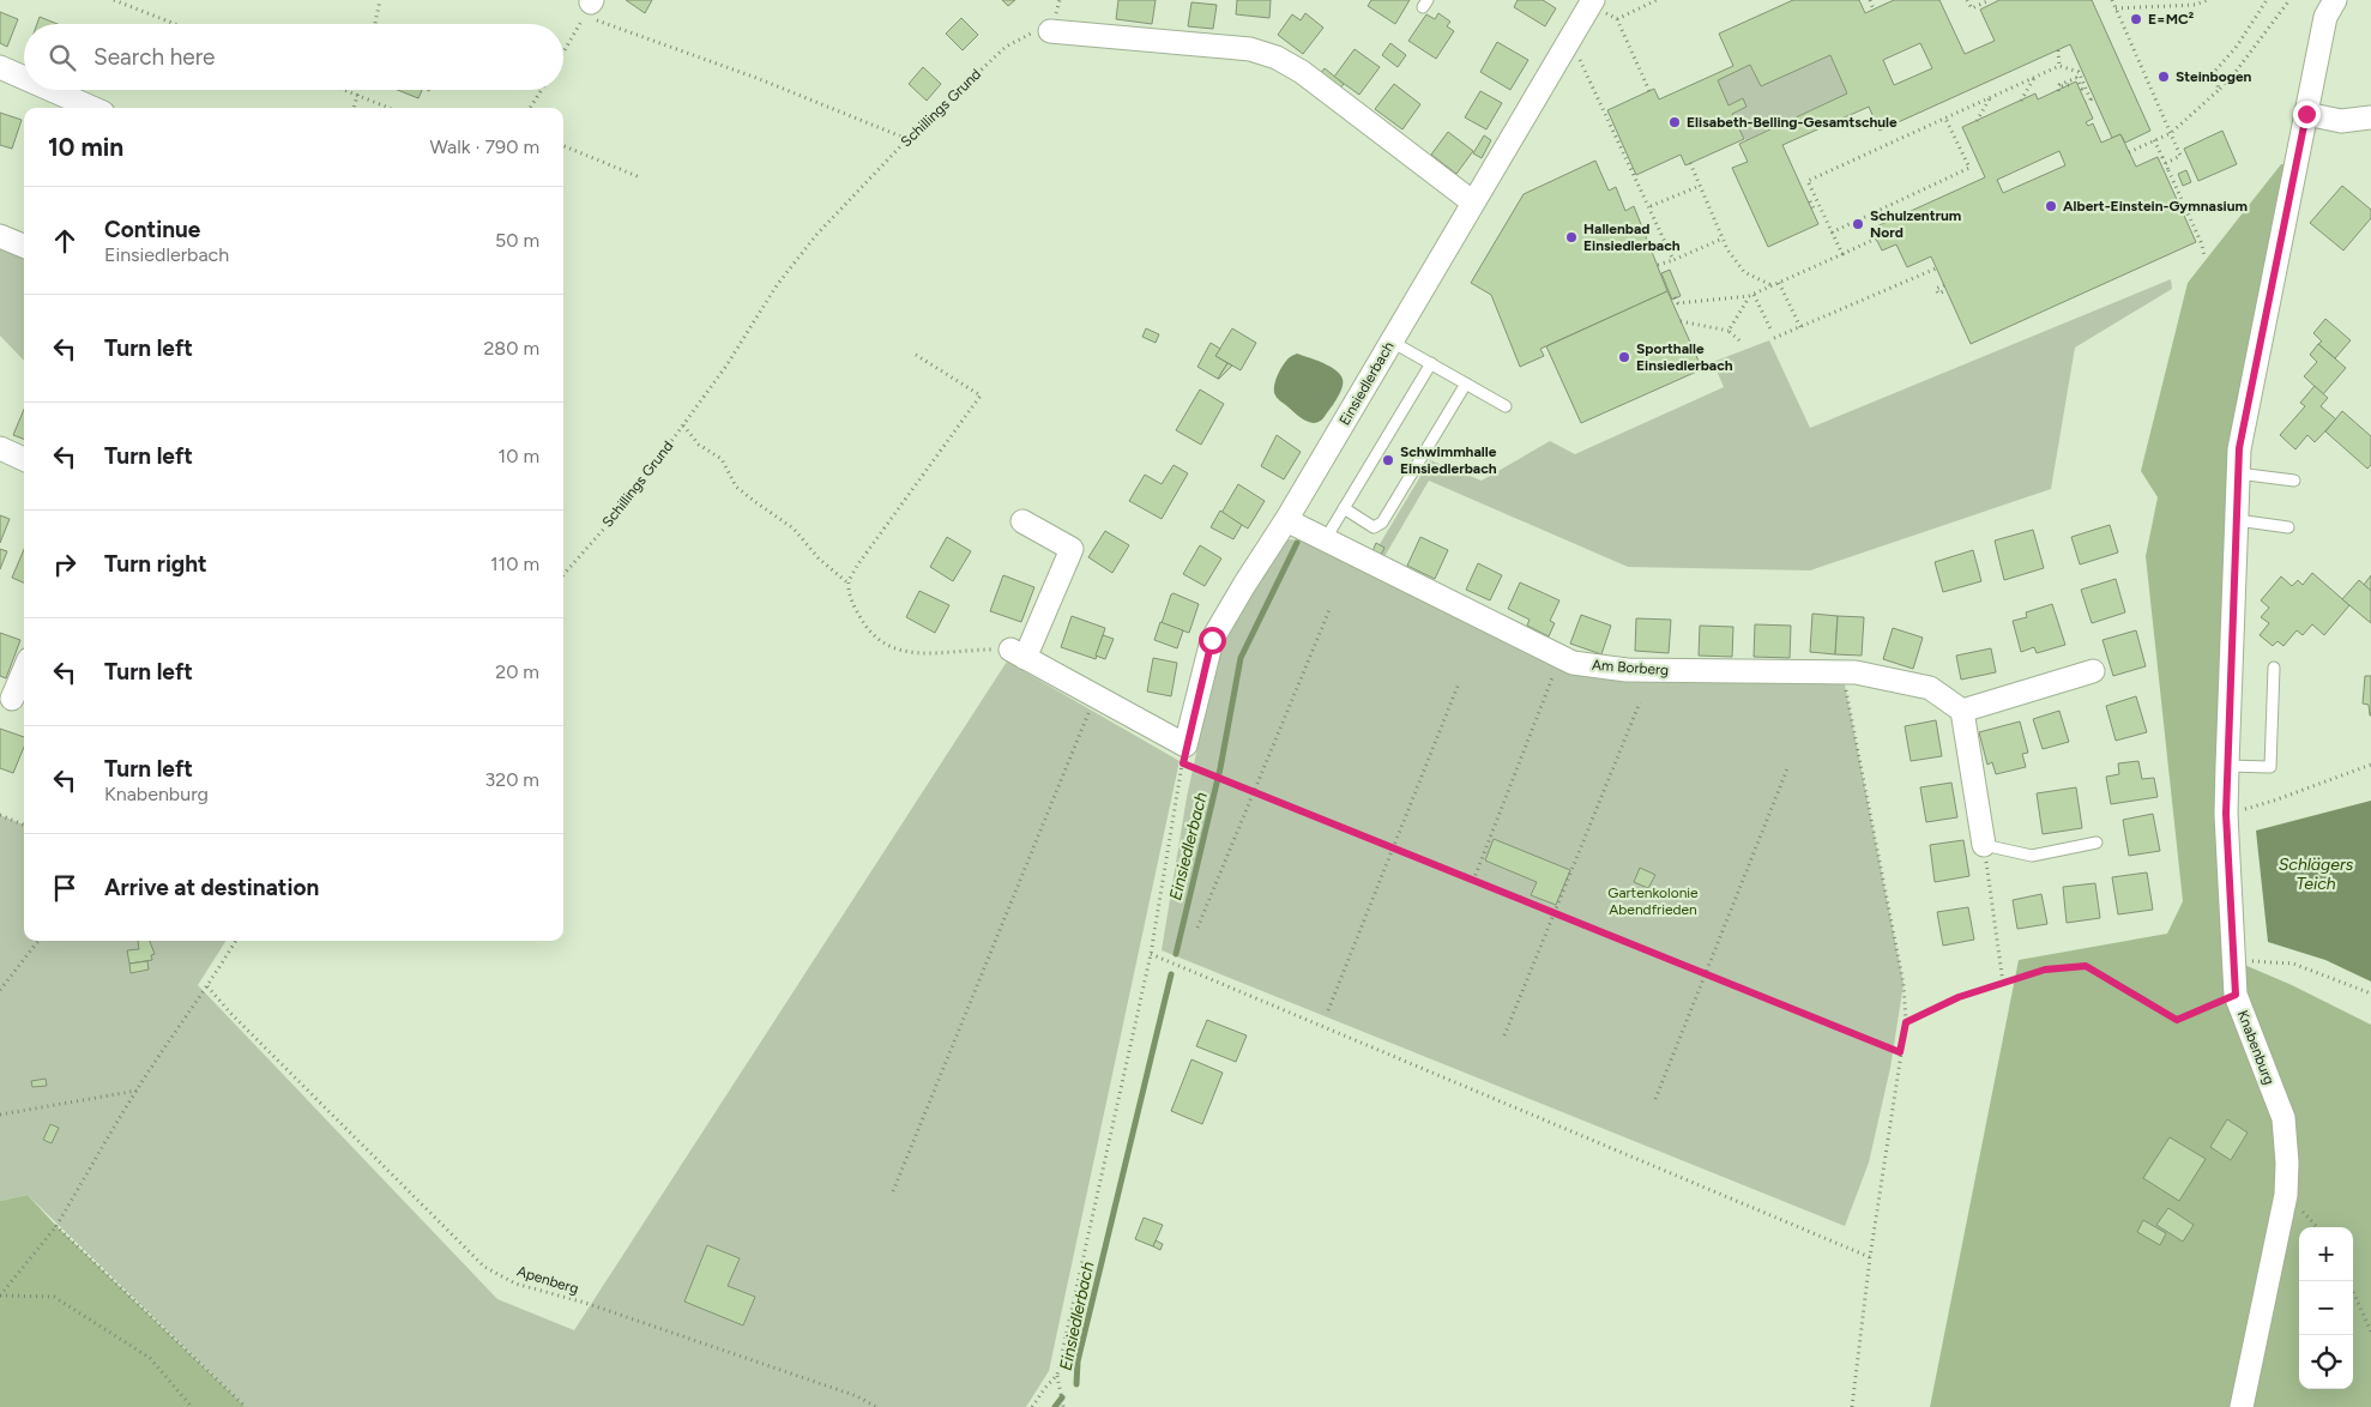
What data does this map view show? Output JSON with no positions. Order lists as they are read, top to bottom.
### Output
{
  "streets": {
    "street": ["Einsiedlerbach", "Am Borberg", "Knabenburg"],
    "path": ["Schillings Grund", "Apenberg"]
  },
  "crossings": [
    ["Einsiedlerbach", "Am Borberg"]
  ],
  "water": ["Einsiedlerbach", "Schlägers Teich"],
  "parks": ["Gartenkolonie Abendfrieden"],
  "places": [
    "E=MC²",
    "Steinbogen",
    "Elisabeth-Belling-Gesamtschule",
    "Albert-Einstein-Gymnasium",
    "Schulzentrum Nord",
    "Hallenbad Einsiedlerbach",
    "Sporthalle Einsiedlerbach",
    "Schwimmhalle Einsiedlerbach"
  ],
  "page": {
    "search": "Search here",
    "heading": ["10 min", "Walk · 790 m"],
    "list": [
      ["Continue", "Einsiedlerbach", "50 m"],
      ["Turn left", "280 m"],
      ["Turn left", "10 m"],
      ["Turn right", "110 m"],
      ["Turn left", "20 m"],
      ["Turn left", "Knabenburg", "320 m"],
      "Arrive at destination"
    ],
    "map_buttons": ["+", "−"]
  }
}
